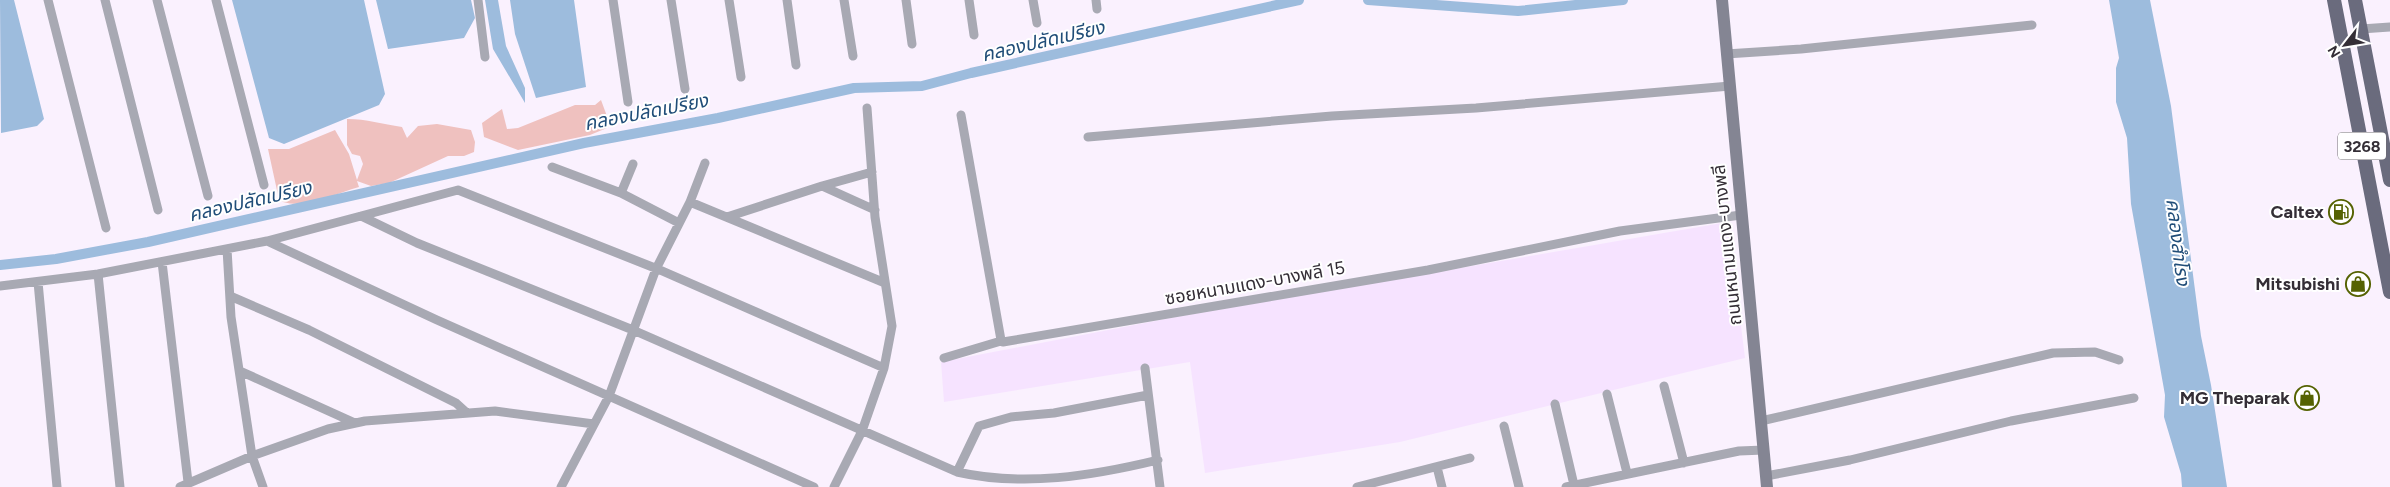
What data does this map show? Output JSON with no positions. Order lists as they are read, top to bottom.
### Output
{
  "streets": {
    "main road": ["3268", "ถนนหนามแดง-บางพลี"],
    "street": ["ซอยหนามแดง-บางพลี 15"]
  },
  "crossings": [
    ["ถนนหนามแดง-บางพลี", "ซอยหนามแดง-บางพลี 15"]
  ],
  "water": ["คลองปลัดเปรียง", "คลองสำโรง"],
  "places": {
    "fuel station": ["Caltex"],
    "shop": ["Mitsubishi", "MG Theparak"]
  },
  "north": "bottom left"
}
